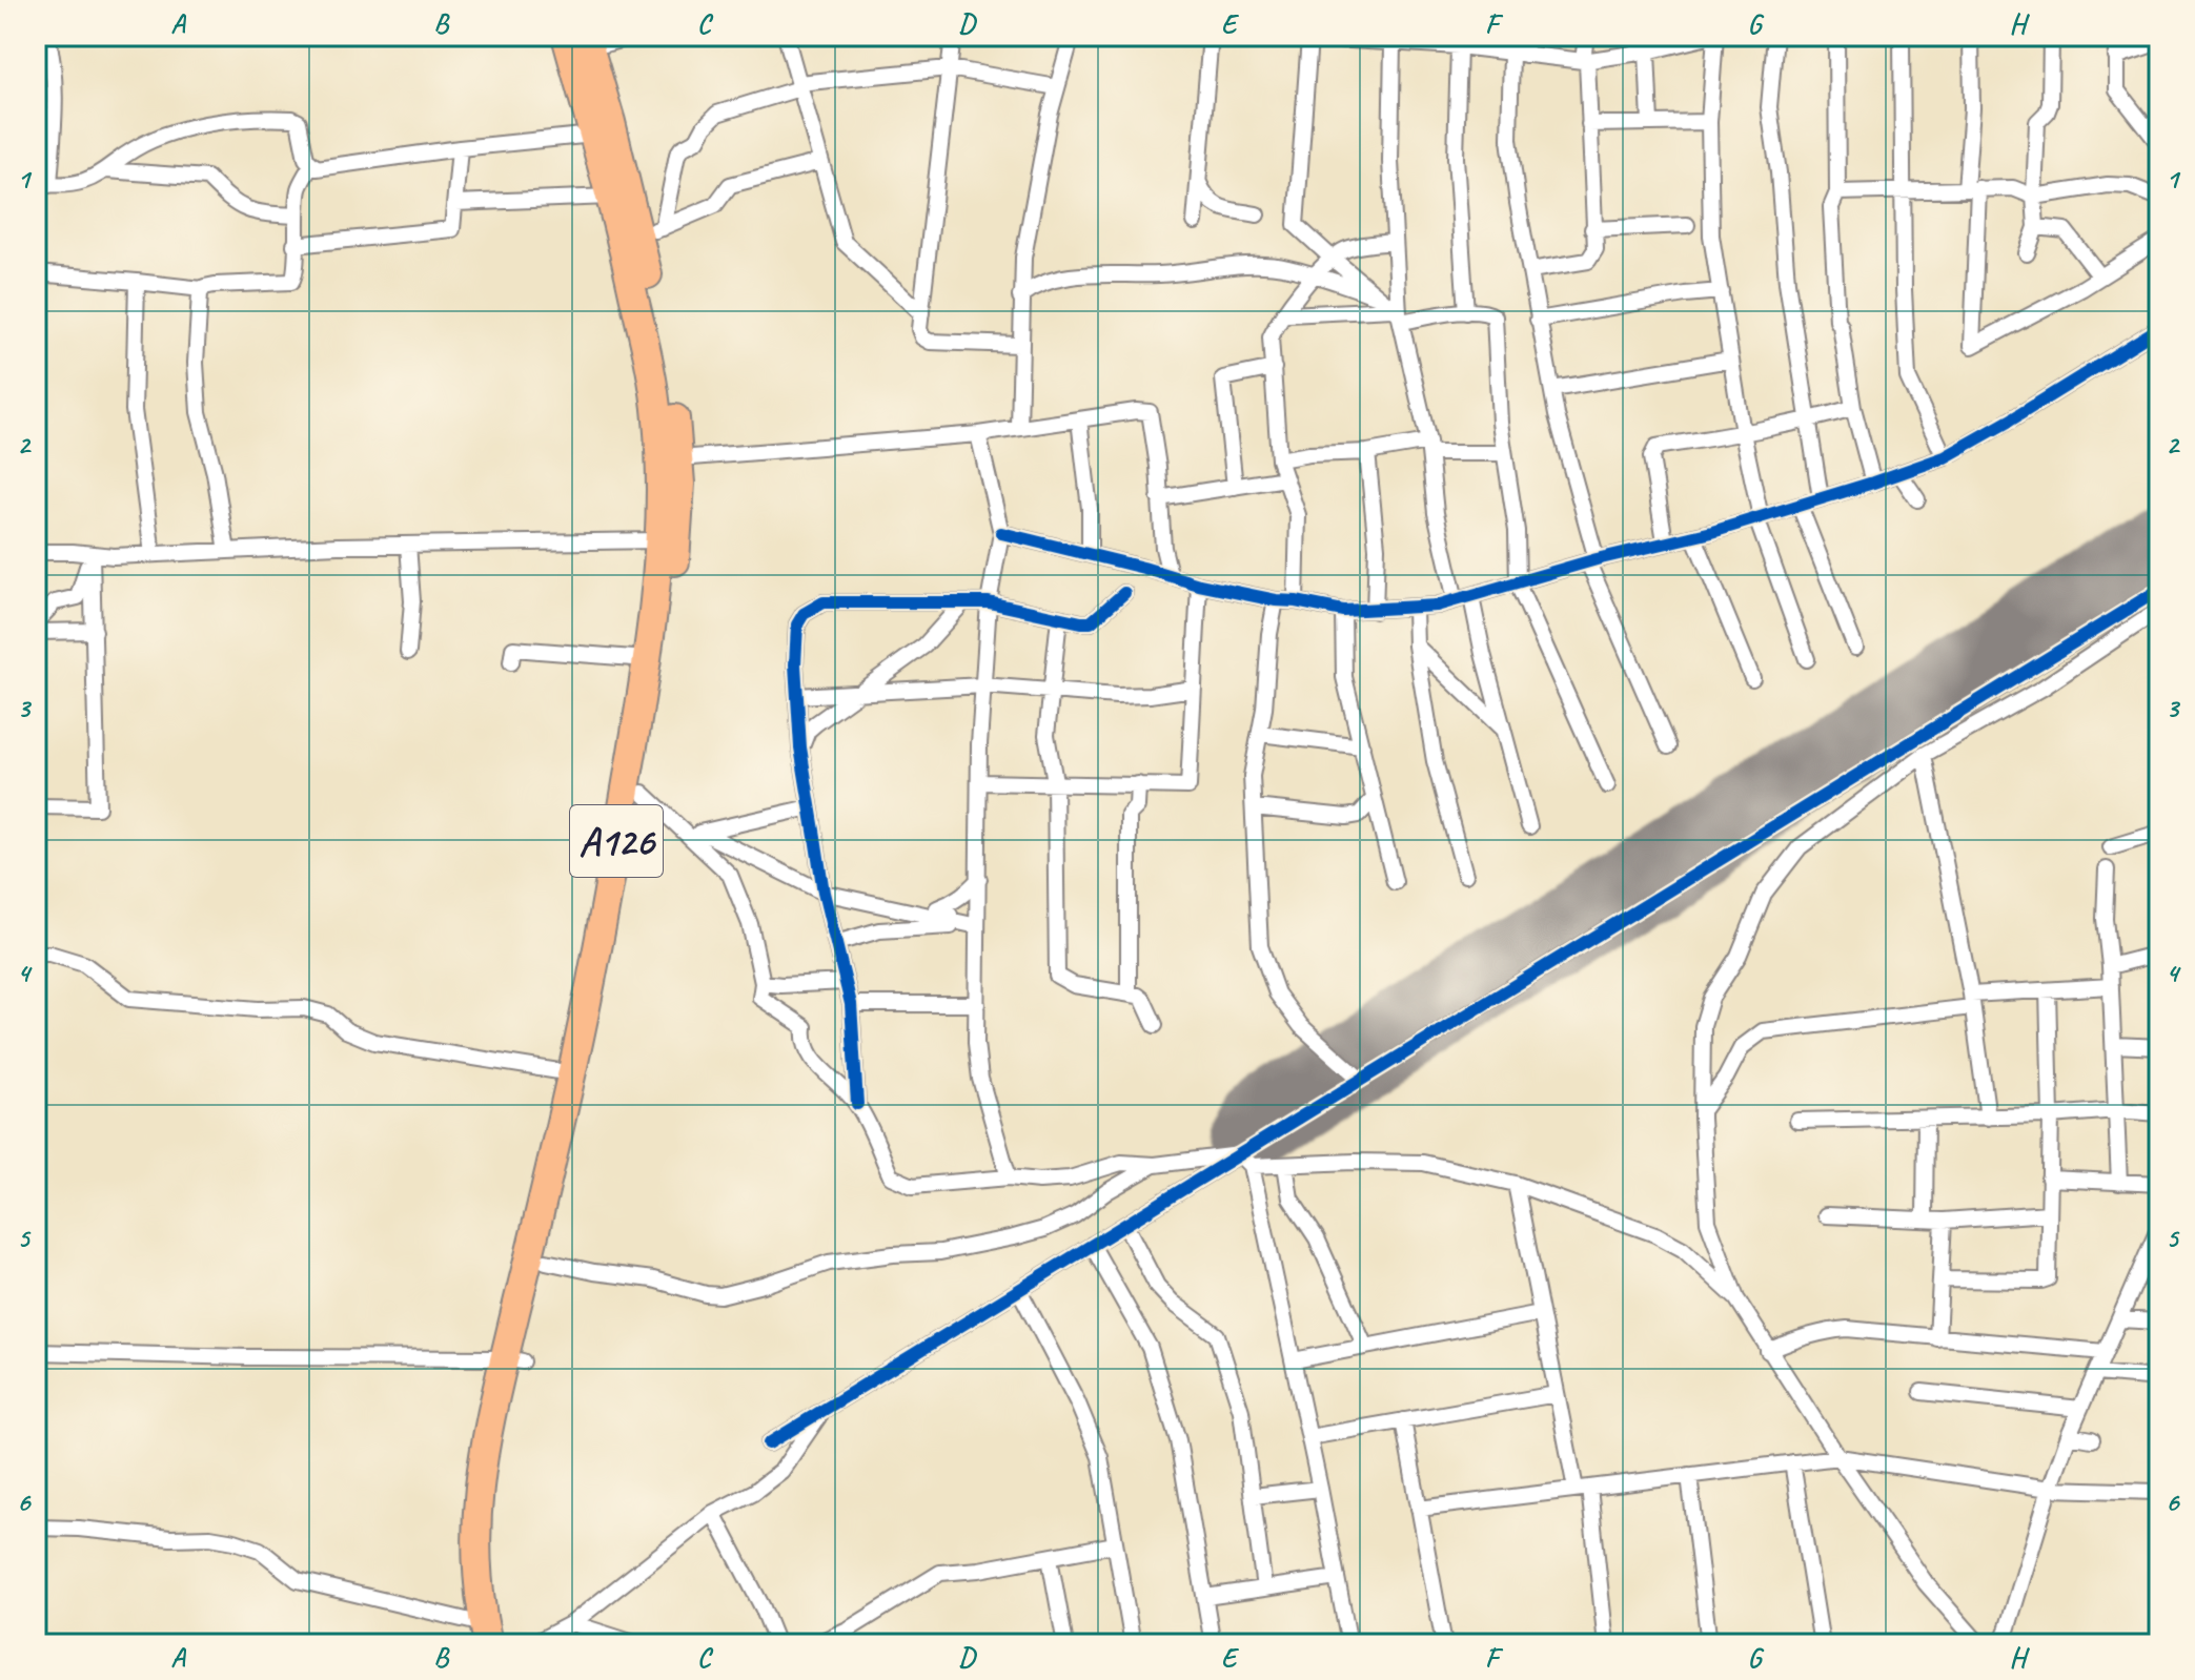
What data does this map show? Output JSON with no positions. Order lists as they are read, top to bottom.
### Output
{
  "streets": {
    "highway": ["A126"]
  },
  "grid": {
    "columns": [
      "A",
      "B",
      "C",
      "D",
      "E",
      "F",
      "G",
      "H"
    ],
    "rows": [
      "1",
      "2",
      "3",
      "4",
      "5",
      "6"
    ]
  }
}
